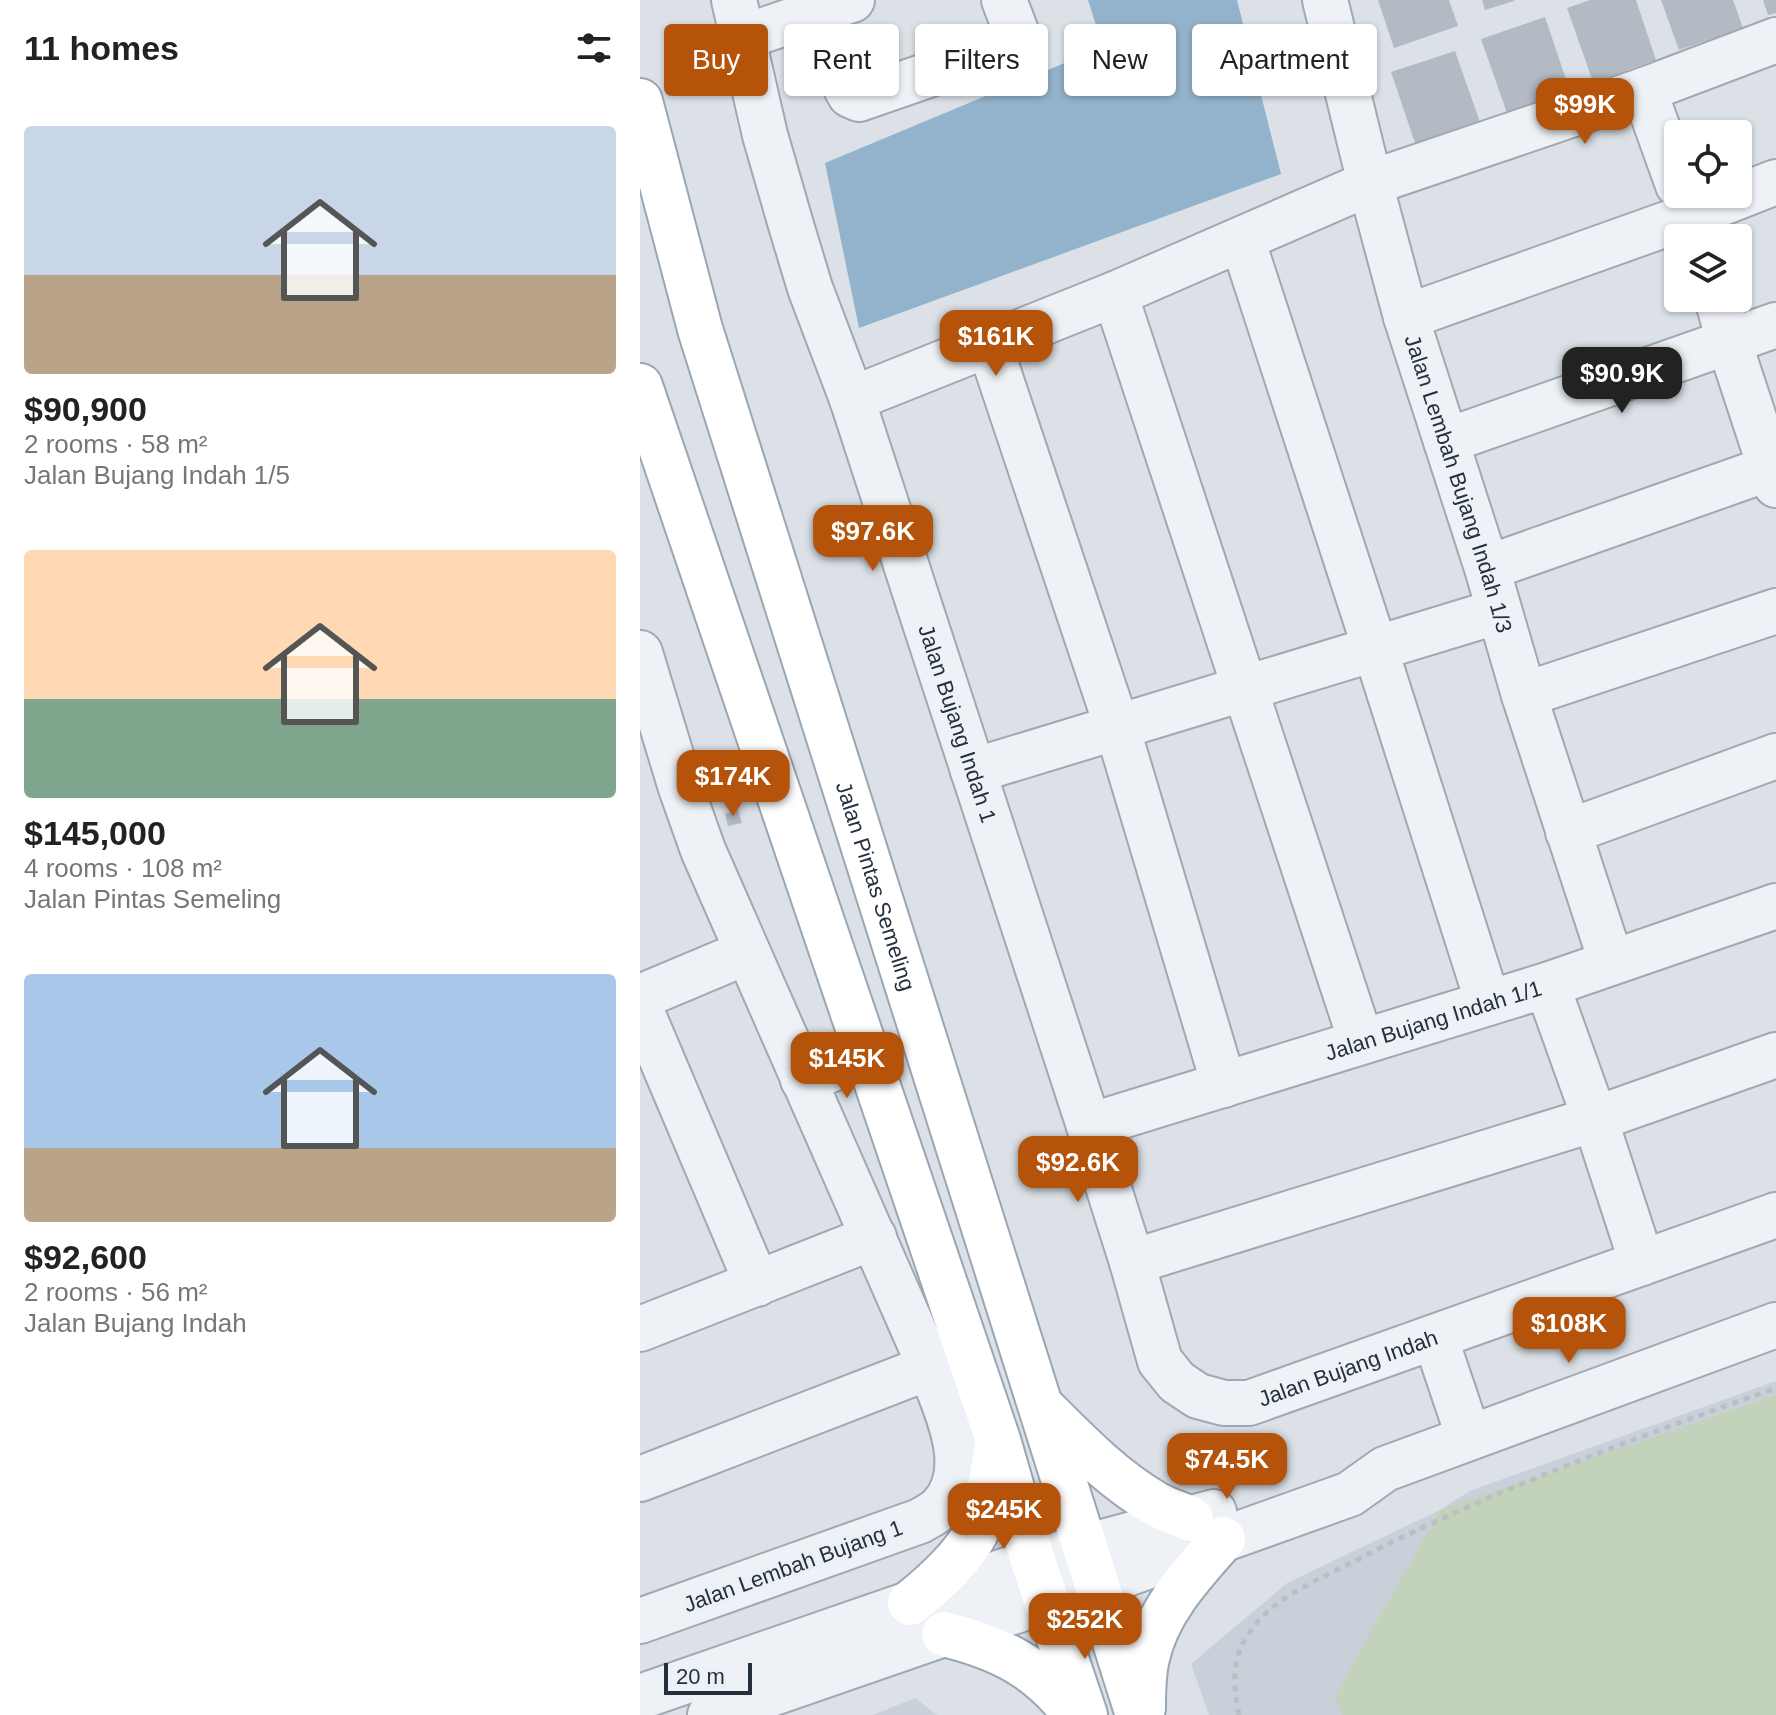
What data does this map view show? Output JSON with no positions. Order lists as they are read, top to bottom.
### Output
{
  "streets": {
    "main road": ["Jalan Pintas Semeling"],
    "street": [
      "Jalan Lembah Bujang Indah 1/3",
      "Jalan Bujang Indah 1",
      "Jalan Bujang Indah 1/1",
      "Jalan Bujang Indah",
      "Jalan Lembah Bujang 1"
    ]
  },
  "crossings": [
    ["Jalan Lembah Bujang Indah 1/3", "Jalan Bujang Indah 1/1"],
    ["Jalan Bujang Indah 1", "Jalan Bujang Indah 1/1"],
    ["Jalan Bujang Indah 1", "Jalan Bujang Indah"],
    ["Jalan Bujang Indah 1/1", "Jalan Bujang Indah"]
  ],
  "scale_bar": "20 m",
  "page": {
    "heading": "11 homes",
    "chip": [
      "Buy",
      "Rent",
      "Filters",
      "New",
      "Apartment"
    ],
    "price": [
      "$99K",
      "$161K",
      "$90.9K",
      "$97.6K",
      "$174K",
      "$145K",
      "$92.6K",
      "$108K",
      "$74.5K",
      "$245K",
      "$252K"
    ],
    "list": [
      {
        "name": "$90,900",
        "note": "2 rooms · 58 m² · Jalan Bujang Indah 1/5"
      },
      {
        "name": "$145,000",
        "note": "4 rooms · 108 m² · Jalan Pintas Semeling"
      },
      {
        "name": "$92,600",
        "note": "2 rooms · 56 m² · Jalan Bujang Indah"
      }
    ],
    "scale": "20 m"
  }
}
